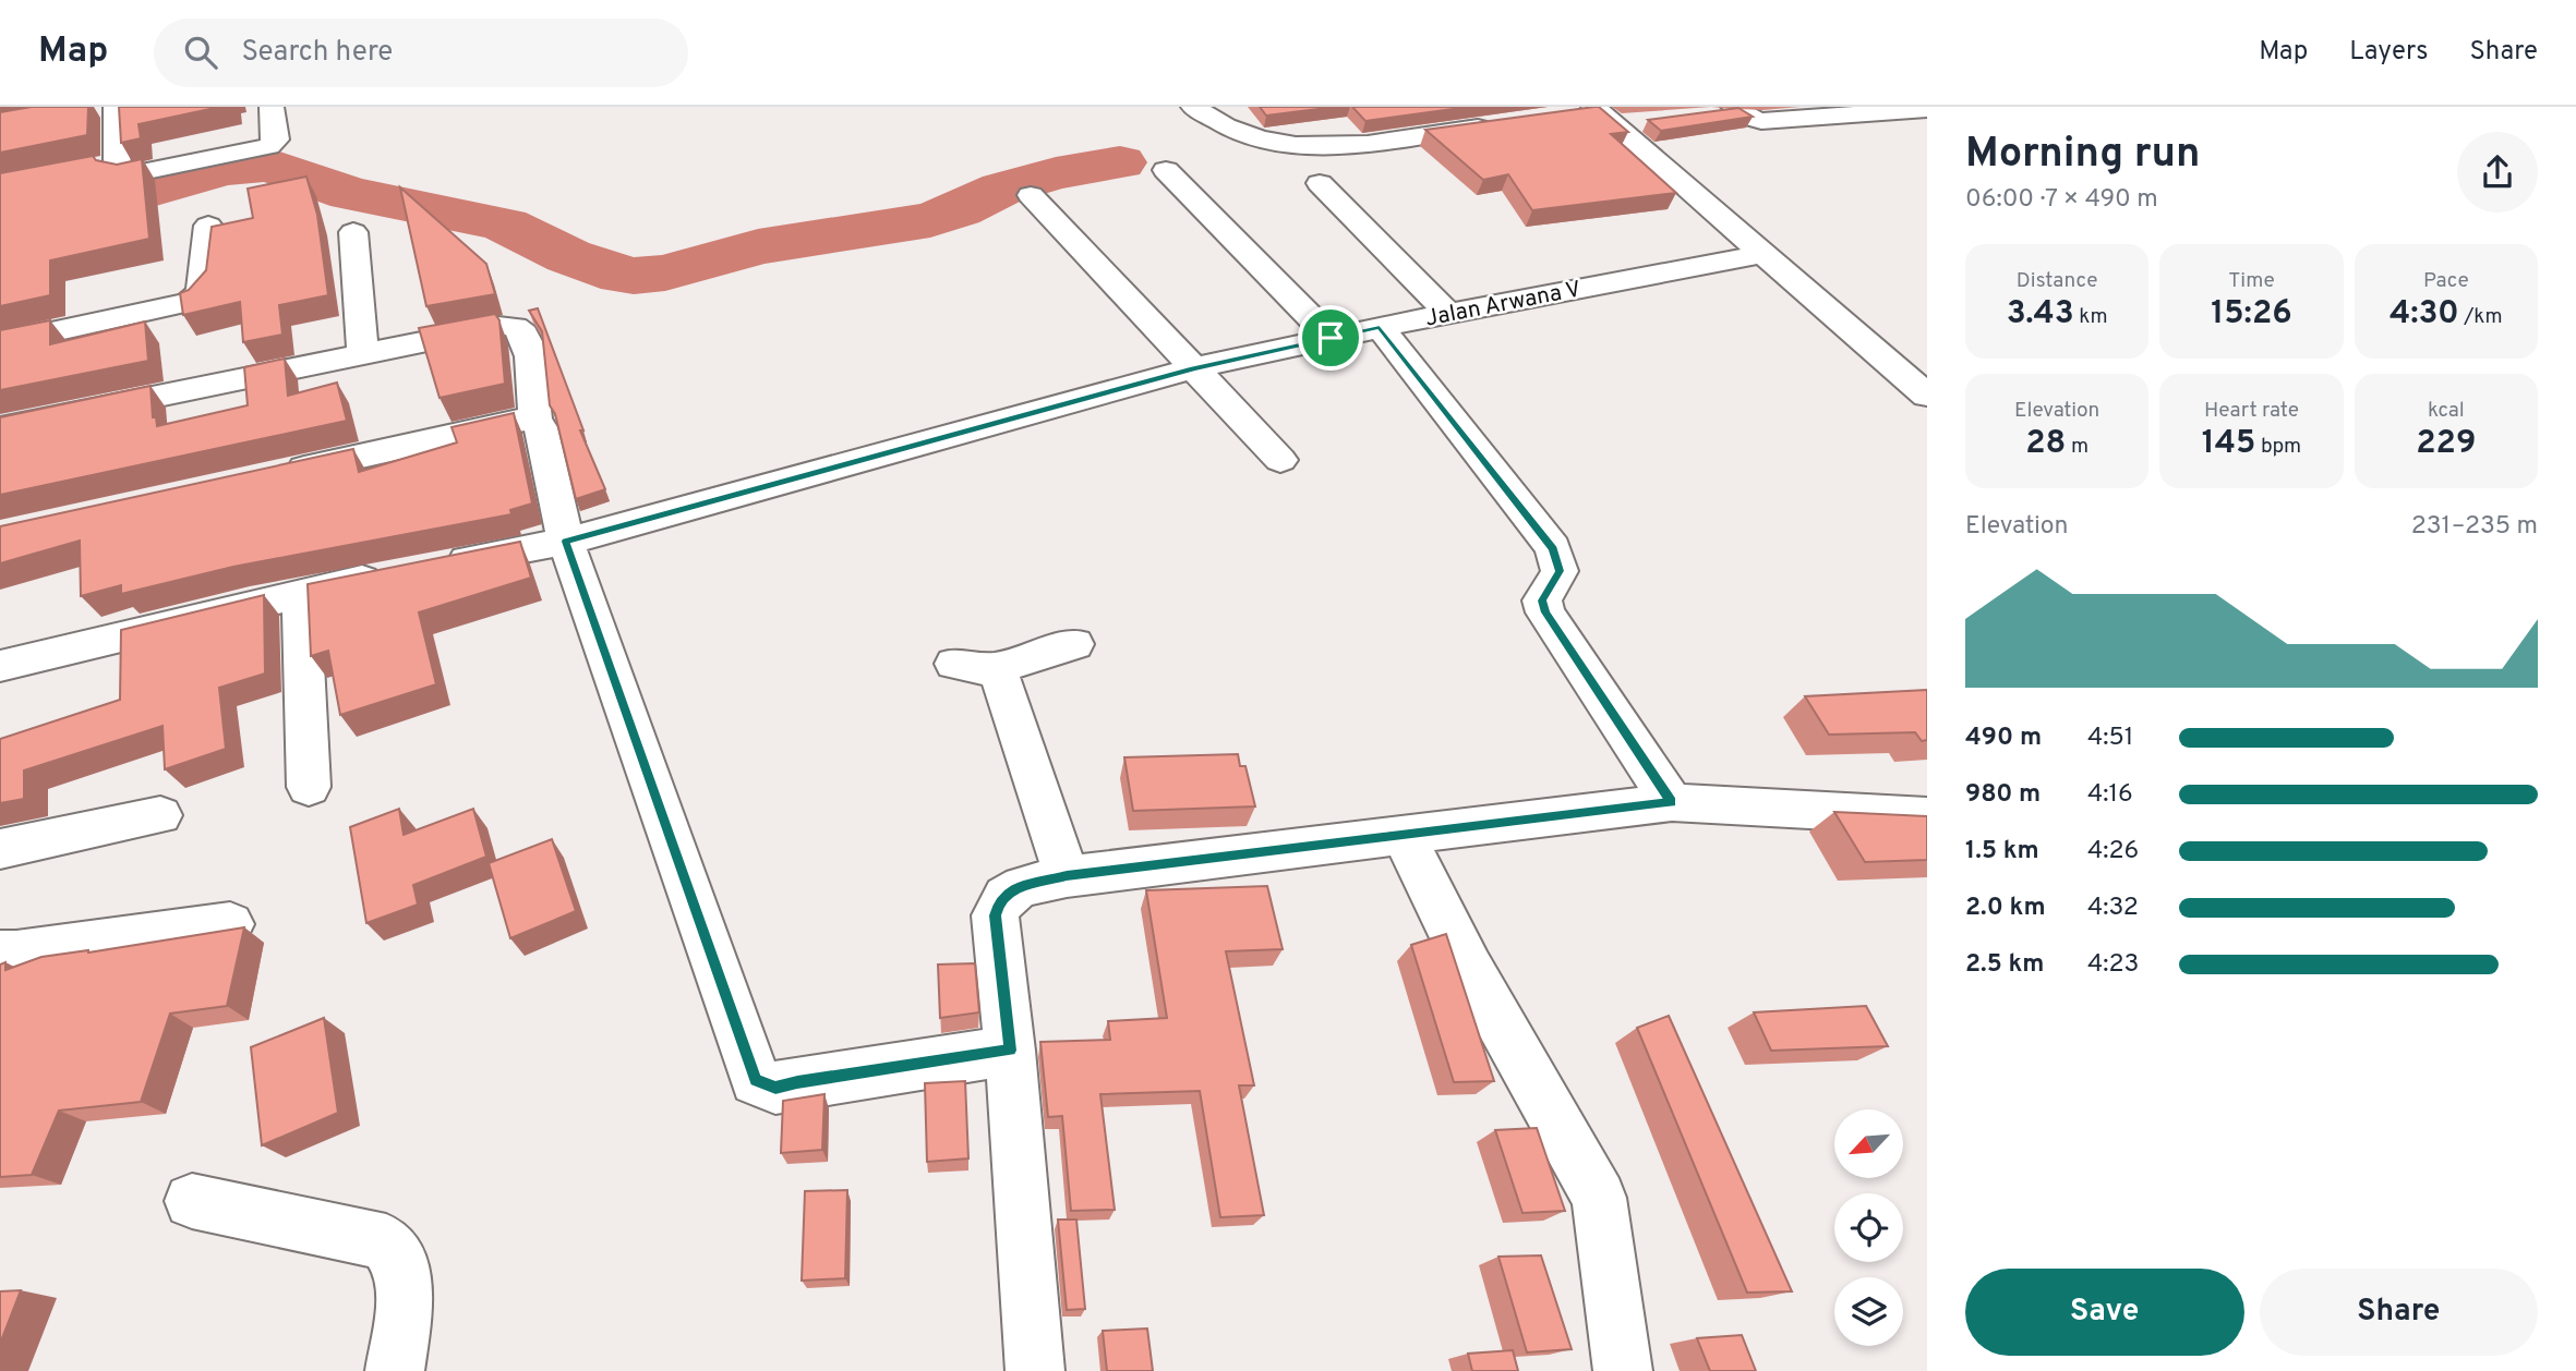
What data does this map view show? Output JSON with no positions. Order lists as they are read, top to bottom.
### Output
{
  "streets": {
    "street": ["Jalan Arwana V"]
  },
  "north": "bottom left",
  "page": {
    "header": "Map",
    "search": "Search here",
    "nav": ["Map", "Layers", "Share"],
    "heading": ["Morning run", "06:00 · 7 × 490 m"],
    "stats": [
      ["Distance", "3.43 km"],
      ["Time", "15:26"],
      ["Pace", "4:30 /km"],
      ["Elevation", "28 m"],
      ["Heart rate", "145 bpm"],
      ["kcal", "229"]
    ],
    "chart": ["Elevation", "231–235 m"],
    "list": [
      {
        "name": "490 m",
        "note": "4:51"
      },
      {
        "name": "980 m",
        "note": "4:16"
      },
      {
        "name": "1.5 km",
        "note": "4:26"
      },
      {
        "name": "2.0 km",
        "note": "4:32"
      },
      {
        "name": "2.5 km",
        "note": "4:23"
      }
    ],
    "buttons": ["Save", "Share"]
  }
}
